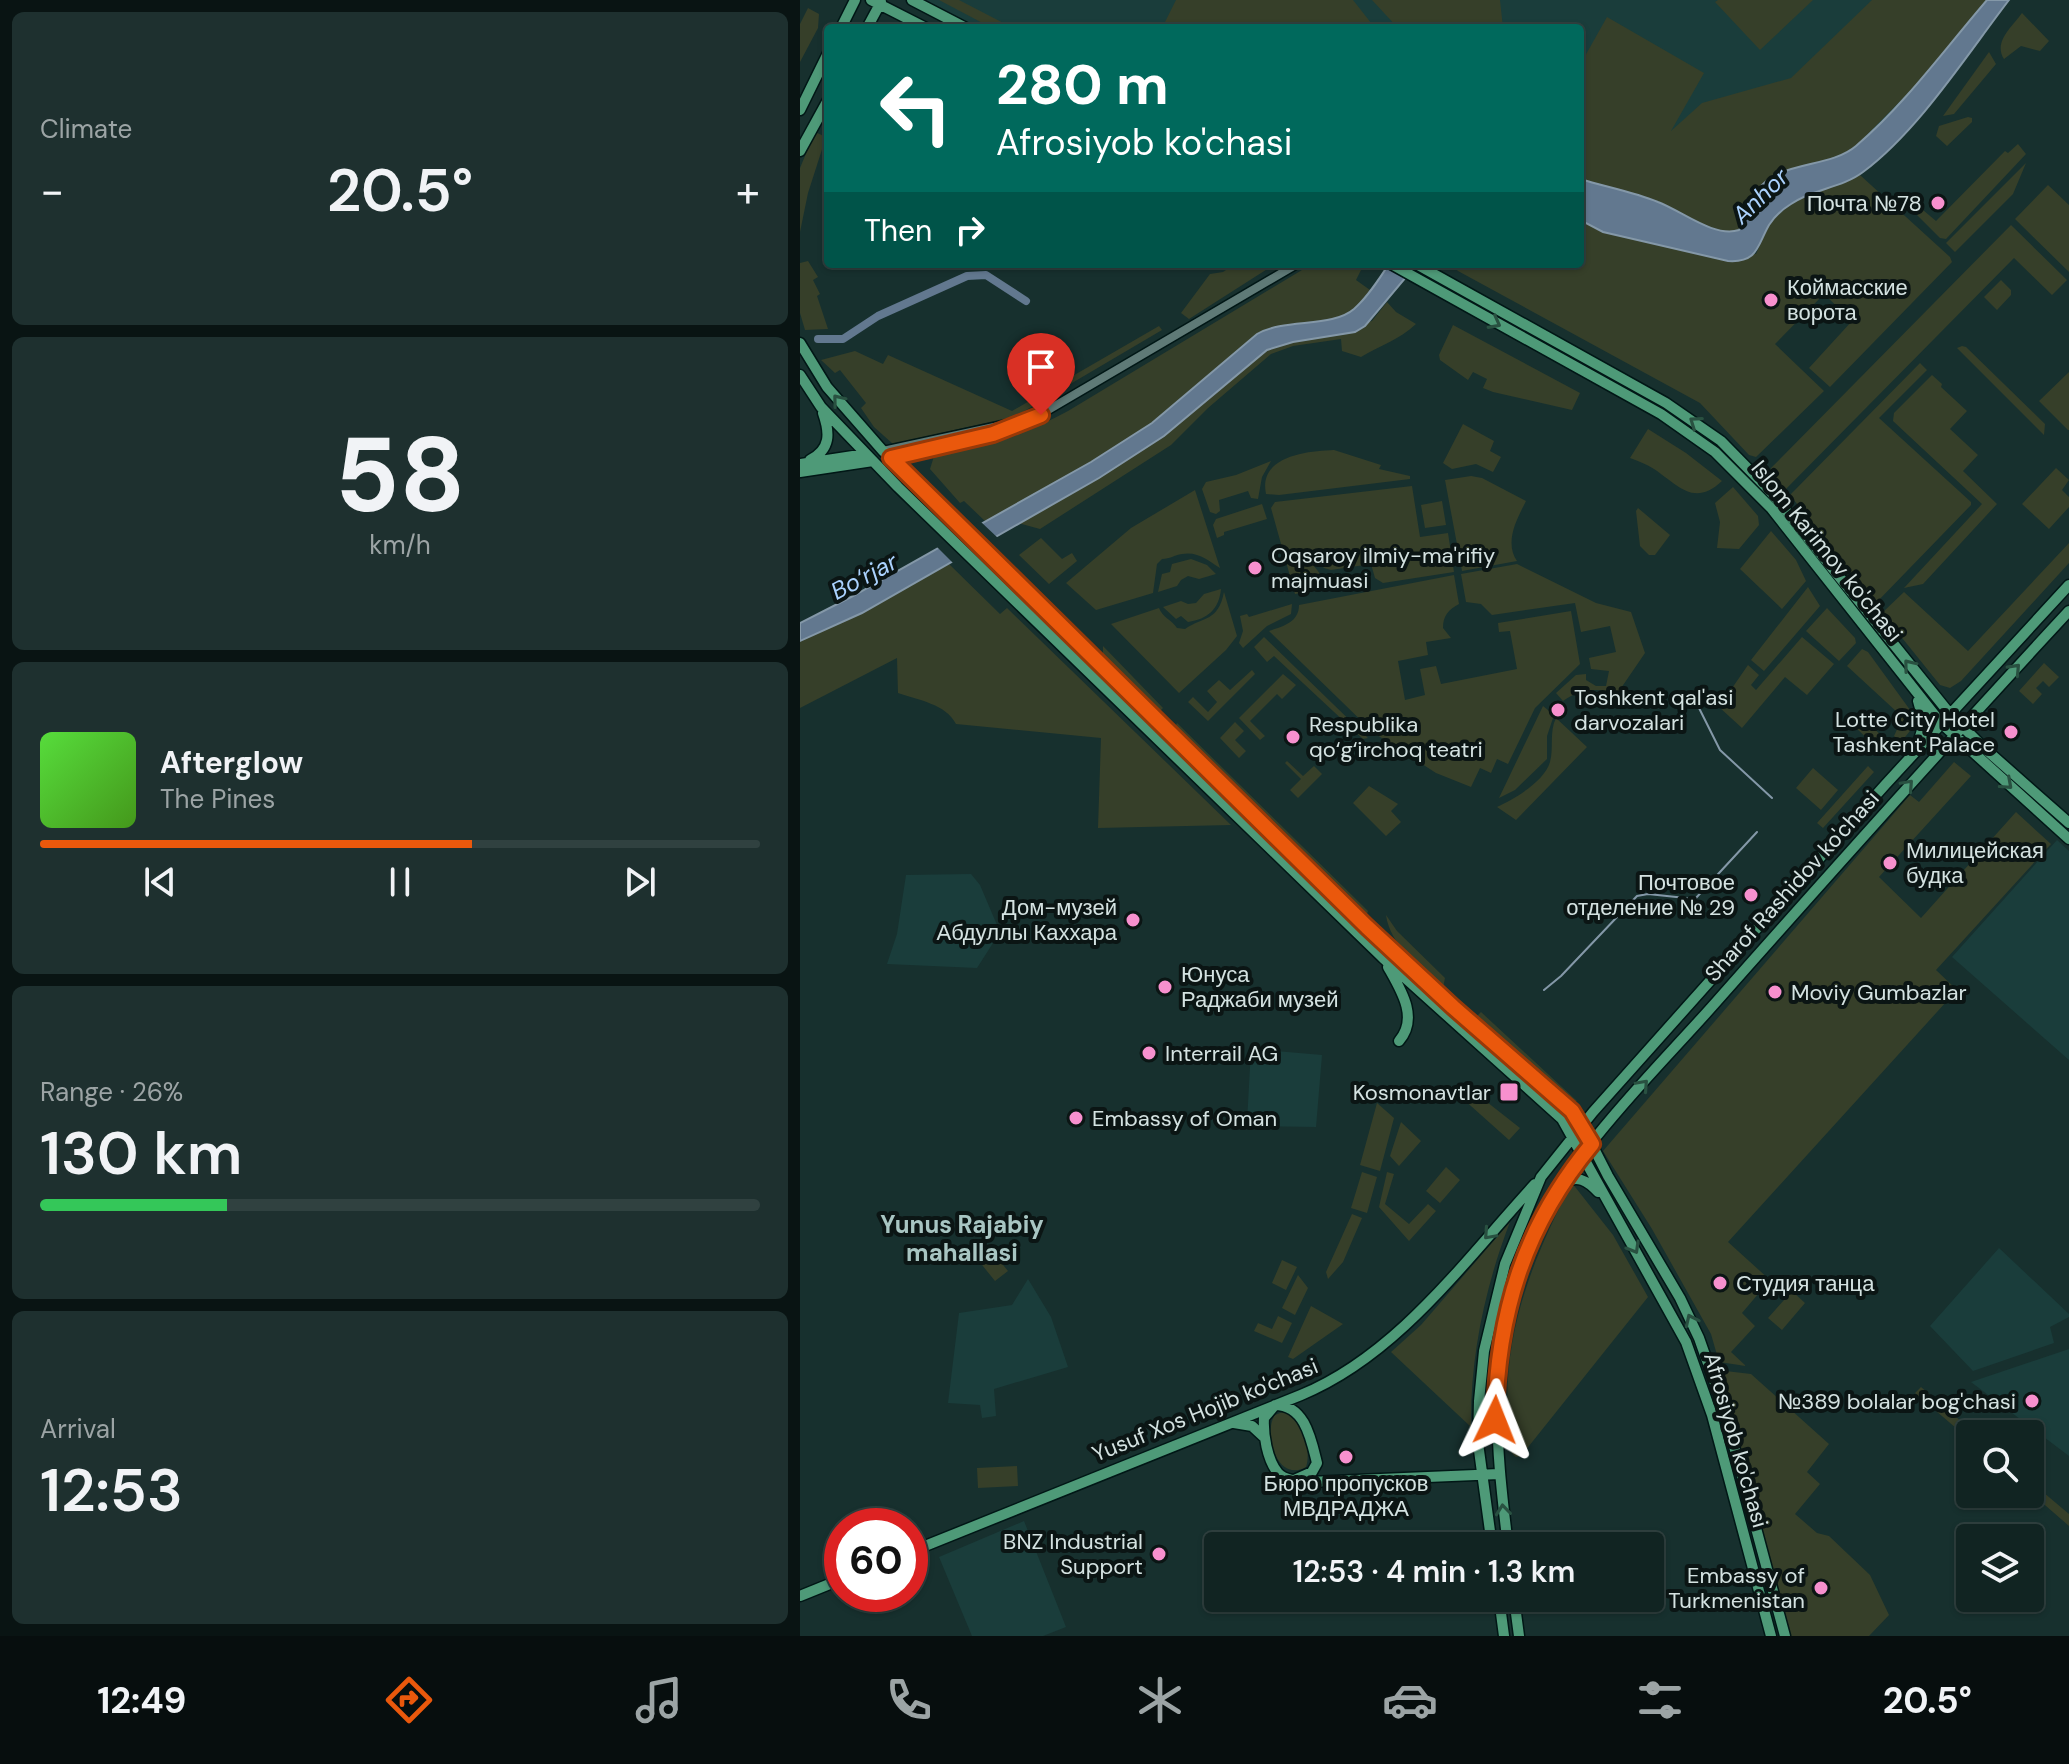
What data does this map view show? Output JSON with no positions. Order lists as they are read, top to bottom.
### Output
{
  "streets": {
    "main road": [
      "Islom Karimov ko'chasi",
      "Sharof Rashidov ko'chasi",
      "Yusuf Xos Hojib ko'chasi",
      "Afrosiyob ko'chasi"
    ]
  },
  "crossings": [
    ["Islom Karimov ko'chasi", "Sharof Rashidov ko'chasi"],
    ["Sharof Rashidov ko'chasi", "Yusuf Xos Hojib ko'chasi"],
    ["Sharof Rashidov ko'chasi", "Afrosiyob ko'chasi"]
  ],
  "one_way": ["Yusuf Xos Hojib ko'chasi"],
  "districts": ["Yunus Rajabiy mahallasi"],
  "water": ["Anhor", "Bo‘rjar"],
  "places": {
    "other": [
      "Почта №78",
      "Коймасские ворота",
      "Oqsaroy ilmiy-ma'rifiy majmuasi",
      "Toshkent qal'asi darvozalari",
      "Lotte City Hotel Tashkent Palace",
      "Respublika qo‘g‘irchoq teatri",
      "Милицейская будка",
      "Почтовое отделение № 29",
      "Дом-музей Абдуллы Каххара",
      "Юнуса Раджаби музей",
      "Moviy Gumbazlar",
      "Interrail AG",
      "Embassy of Oman",
      "Студия танца",
      "№389 bolalar bog'chasi",
      "Бюро пропусков МВДРАДЖА",
      "BNZ Industrial Support",
      "Embassy of Turkmenistan"
    ],
    "transit": ["Kosmonavtlar"]
  },
  "page": {
    "tile": [
      "Climate",
      ["58", "km/h"],
      ["Range · 26%", "130 km"],
      ["Arrival", "12:53"]
    ],
    "turn": ["280 m", "Afrosiyob ko'chasi"],
    "heat": ["−", "20.5°", "+"],
    "then": "Then",
    "song": ["Afterglow", "The Pines"],
    "limit": "60",
    "trip": "12:53 · 4 min · 1.3 km",
    "tabs": ["12:49", "20.5°"]
  }
}
